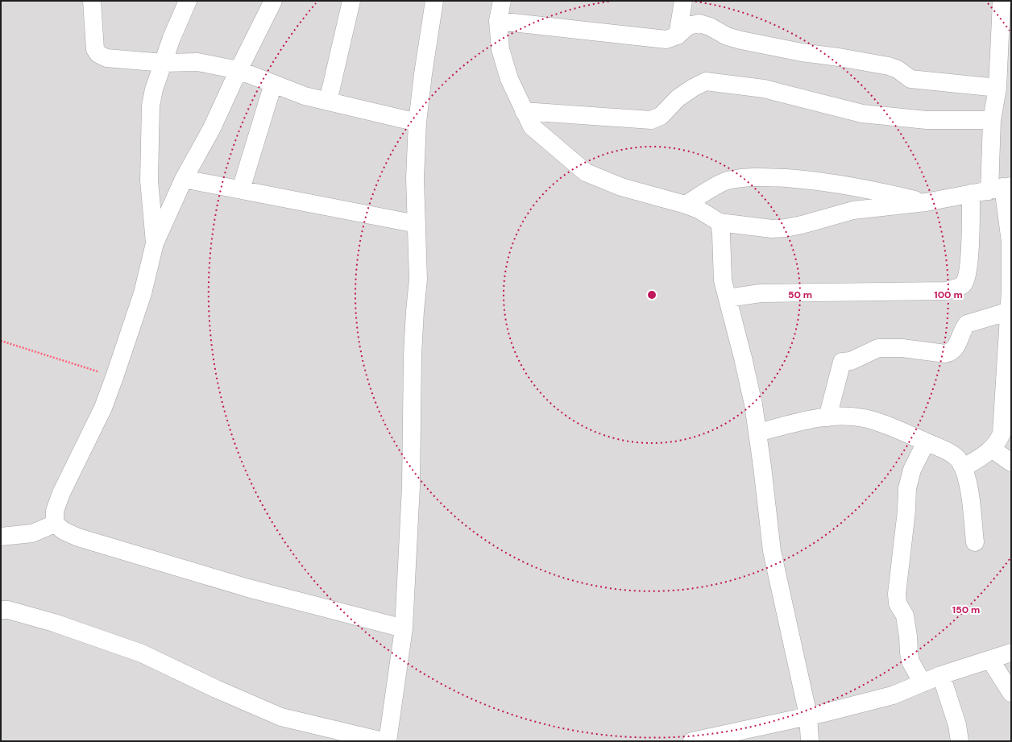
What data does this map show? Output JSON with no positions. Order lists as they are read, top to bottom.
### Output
{
  "rings": ["50 m", "100 m", "150 m"]
}
